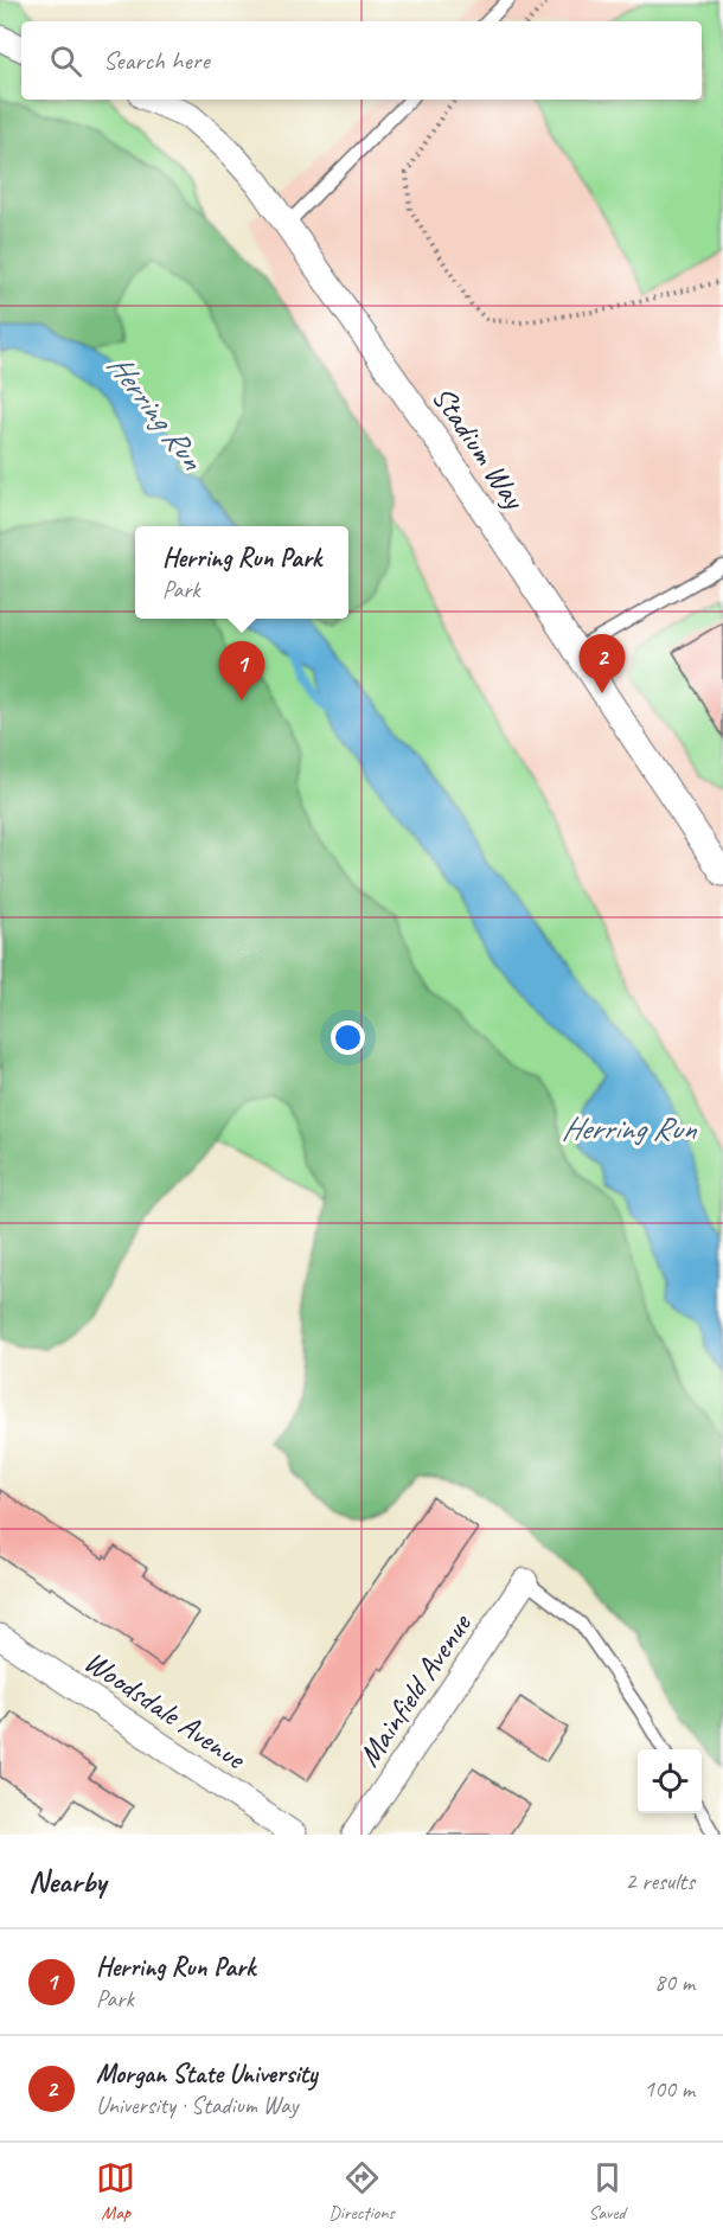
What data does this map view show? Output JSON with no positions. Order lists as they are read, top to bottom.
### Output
{
  "streets": {
    "street": ["Stadium Way", "Mainfield Avenue", "Woodsdale Avenue"]
  },
  "water": ["Herring Run"],
  "page": {
    "search": "Search here",
    "popup": ["Herring Run Park", "Park"],
    "pins": ["2", "1"],
    "heading": ["Nearby", "2 results"],
    "list": [
      {
        "mark": "1",
        "name": "Herring Run Park",
        "note": "Park",
        "value": "80 m"
      },
      {
        "mark": "2",
        "name": "Morgan State University",
        "note": "University · Stadium Way",
        "value": "100 m"
      }
    ],
    "nav": ["Map", "Directions", "Saved"]
  }
}
